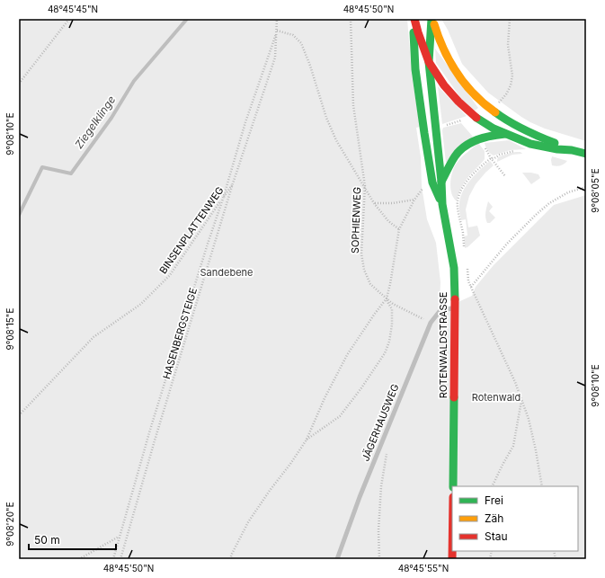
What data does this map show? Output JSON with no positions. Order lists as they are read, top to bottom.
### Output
{
  "streets": {
    "main road": ["ROTENWALDSTRASSE"],
    "lane": ["JÄGERHAUSWEG"],
    "path": ["SOPHIENWEG", "BINSENPLATTENWEG", "HASENBERGSTEIGE"]
  },
  "crossings": [
    ["SOPHIENWEG", "JÄGERHAUSWEG"],
    ["BINSENPLATTENWEG", "HASENBERGSTEIGE"],
    ["ROTENWALDSTRASSE", "JÄGERHAUSWEG"]
  ],
  "water": ["Ziegelklinge"],
  "parks": ["Sandebene", "Rotenwald"],
  "legend": ["Frei", "Zäh", "Stau"],
  "scale_bar": "50 m",
  "coordinates": [
    "48°45'45\"N",
    "48°45'50\"N",
    "9°08'10\"E",
    "9°08'05\"E",
    "9°08'15\"E",
    "9°08'20\"E",
    "48°45'55\"N"
  ]
}
